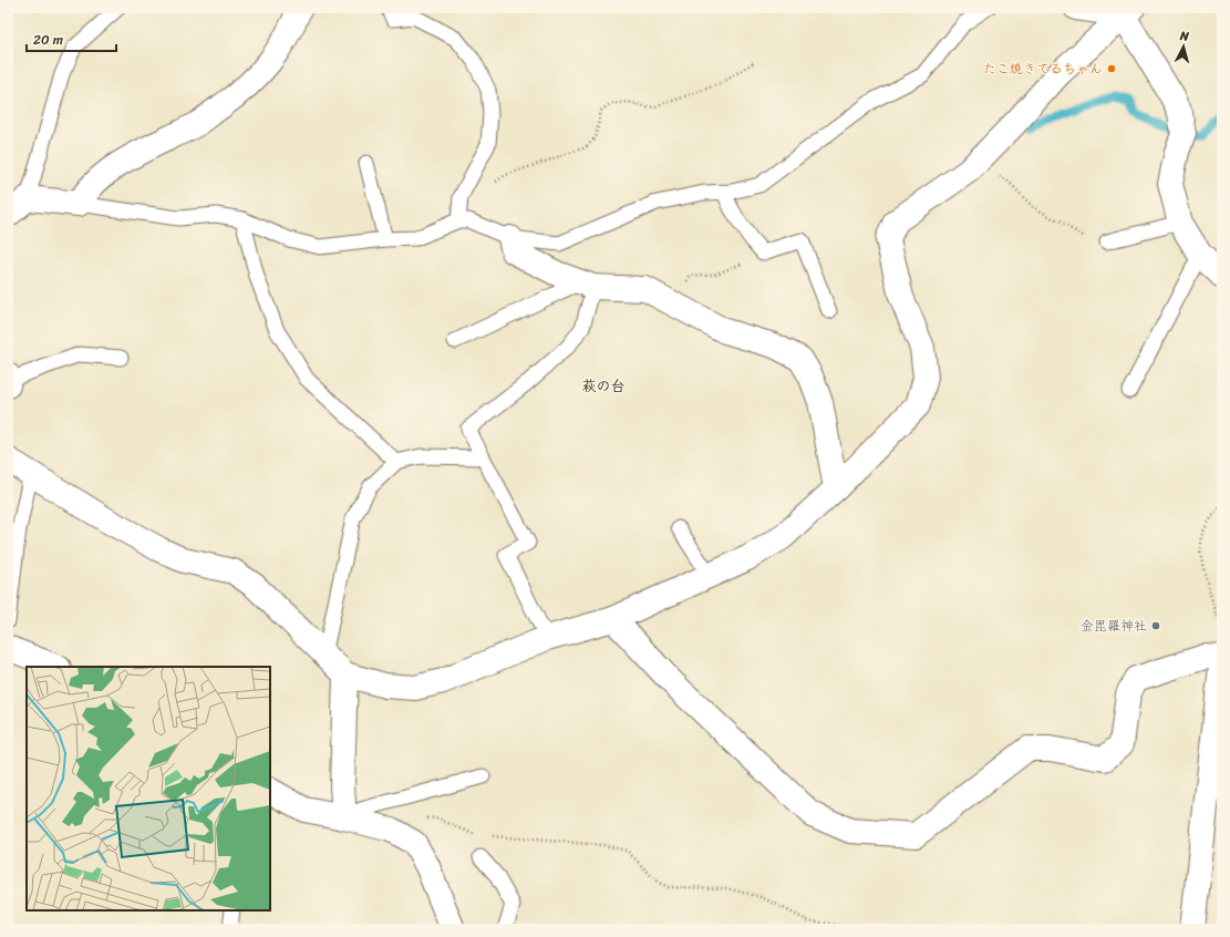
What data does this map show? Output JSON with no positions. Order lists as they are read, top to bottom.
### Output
{
  "districts": ["萩の台"],
  "places": ["たこ焼きてるちゃん", "金毘羅神社"],
  "scale_bar": "20 m",
  "north": "top"
}
